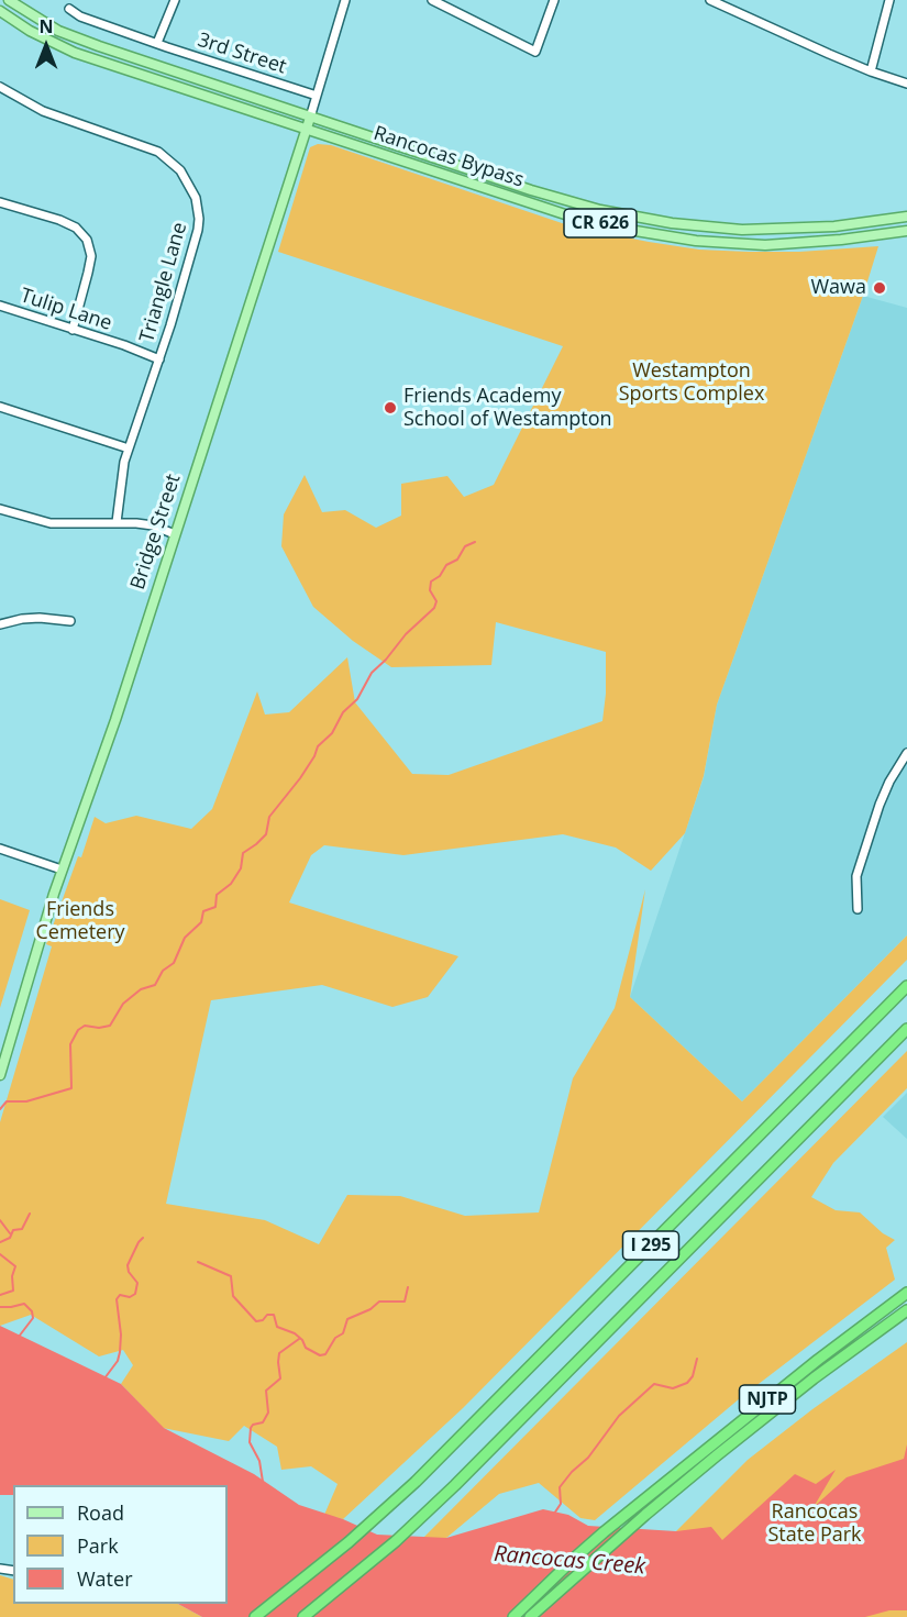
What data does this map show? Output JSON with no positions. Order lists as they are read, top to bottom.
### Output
{
  "streets": {
    "highway": ["I 295", "NJTP"],
    "main road": ["Rancocas Bypass", "CR 626", "Bridge Street"],
    "street": ["3rd Street", "Triangle Lane", "Tulip Lane"]
  },
  "crossings": [
    ["3rd Street", "Bridge Street"],
    ["Rancocas Bypass", "Bridge Street"],
    ["Triangle Lane", "Tulip Lane"]
  ],
  "water": ["Rancocas Creek"],
  "parks": ["Westampton Sports Complex", "Friends Cemetery", "Rancocas State Park"],
  "places": ["Wawa", "Friends Academy School of Westampton"],
  "legend": ["Road", "Park", "Water"],
  "north": "top"
}
